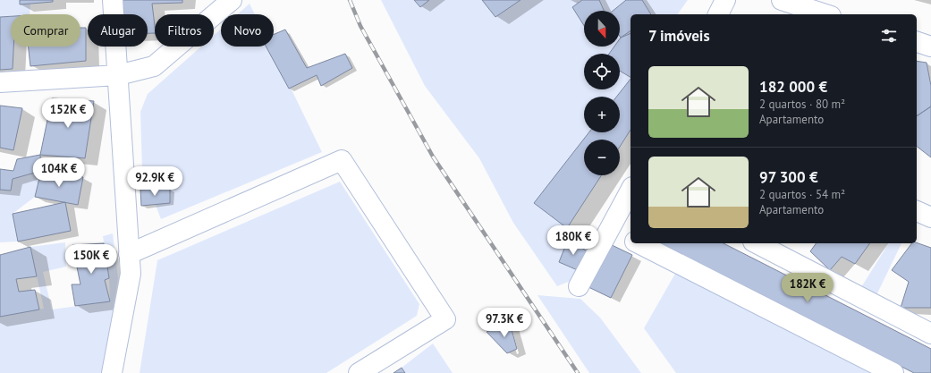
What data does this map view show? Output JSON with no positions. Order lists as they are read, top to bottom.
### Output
{
  "north": "bottom",
  "page": {
    "map_buttons": ["+", "−"],
    "chip": [
      "Comprar",
      "Alugar",
      "Filtros",
      "Novo"
    ],
    "heading": "7 imóveis",
    "list": [
      {
        "name": "182 000 €",
        "note": "2 quartos · 80 m² · Apartamento"
      },
      {
        "name": "97 300 €",
        "note": "2 quartos · 54 m² · Apartamento"
      }
    ],
    "price": [
      "152K €",
      "104K €",
      "92.9K €",
      "180K €",
      "150K €",
      "182K €",
      "97.3K €"
    ]
  }
}
